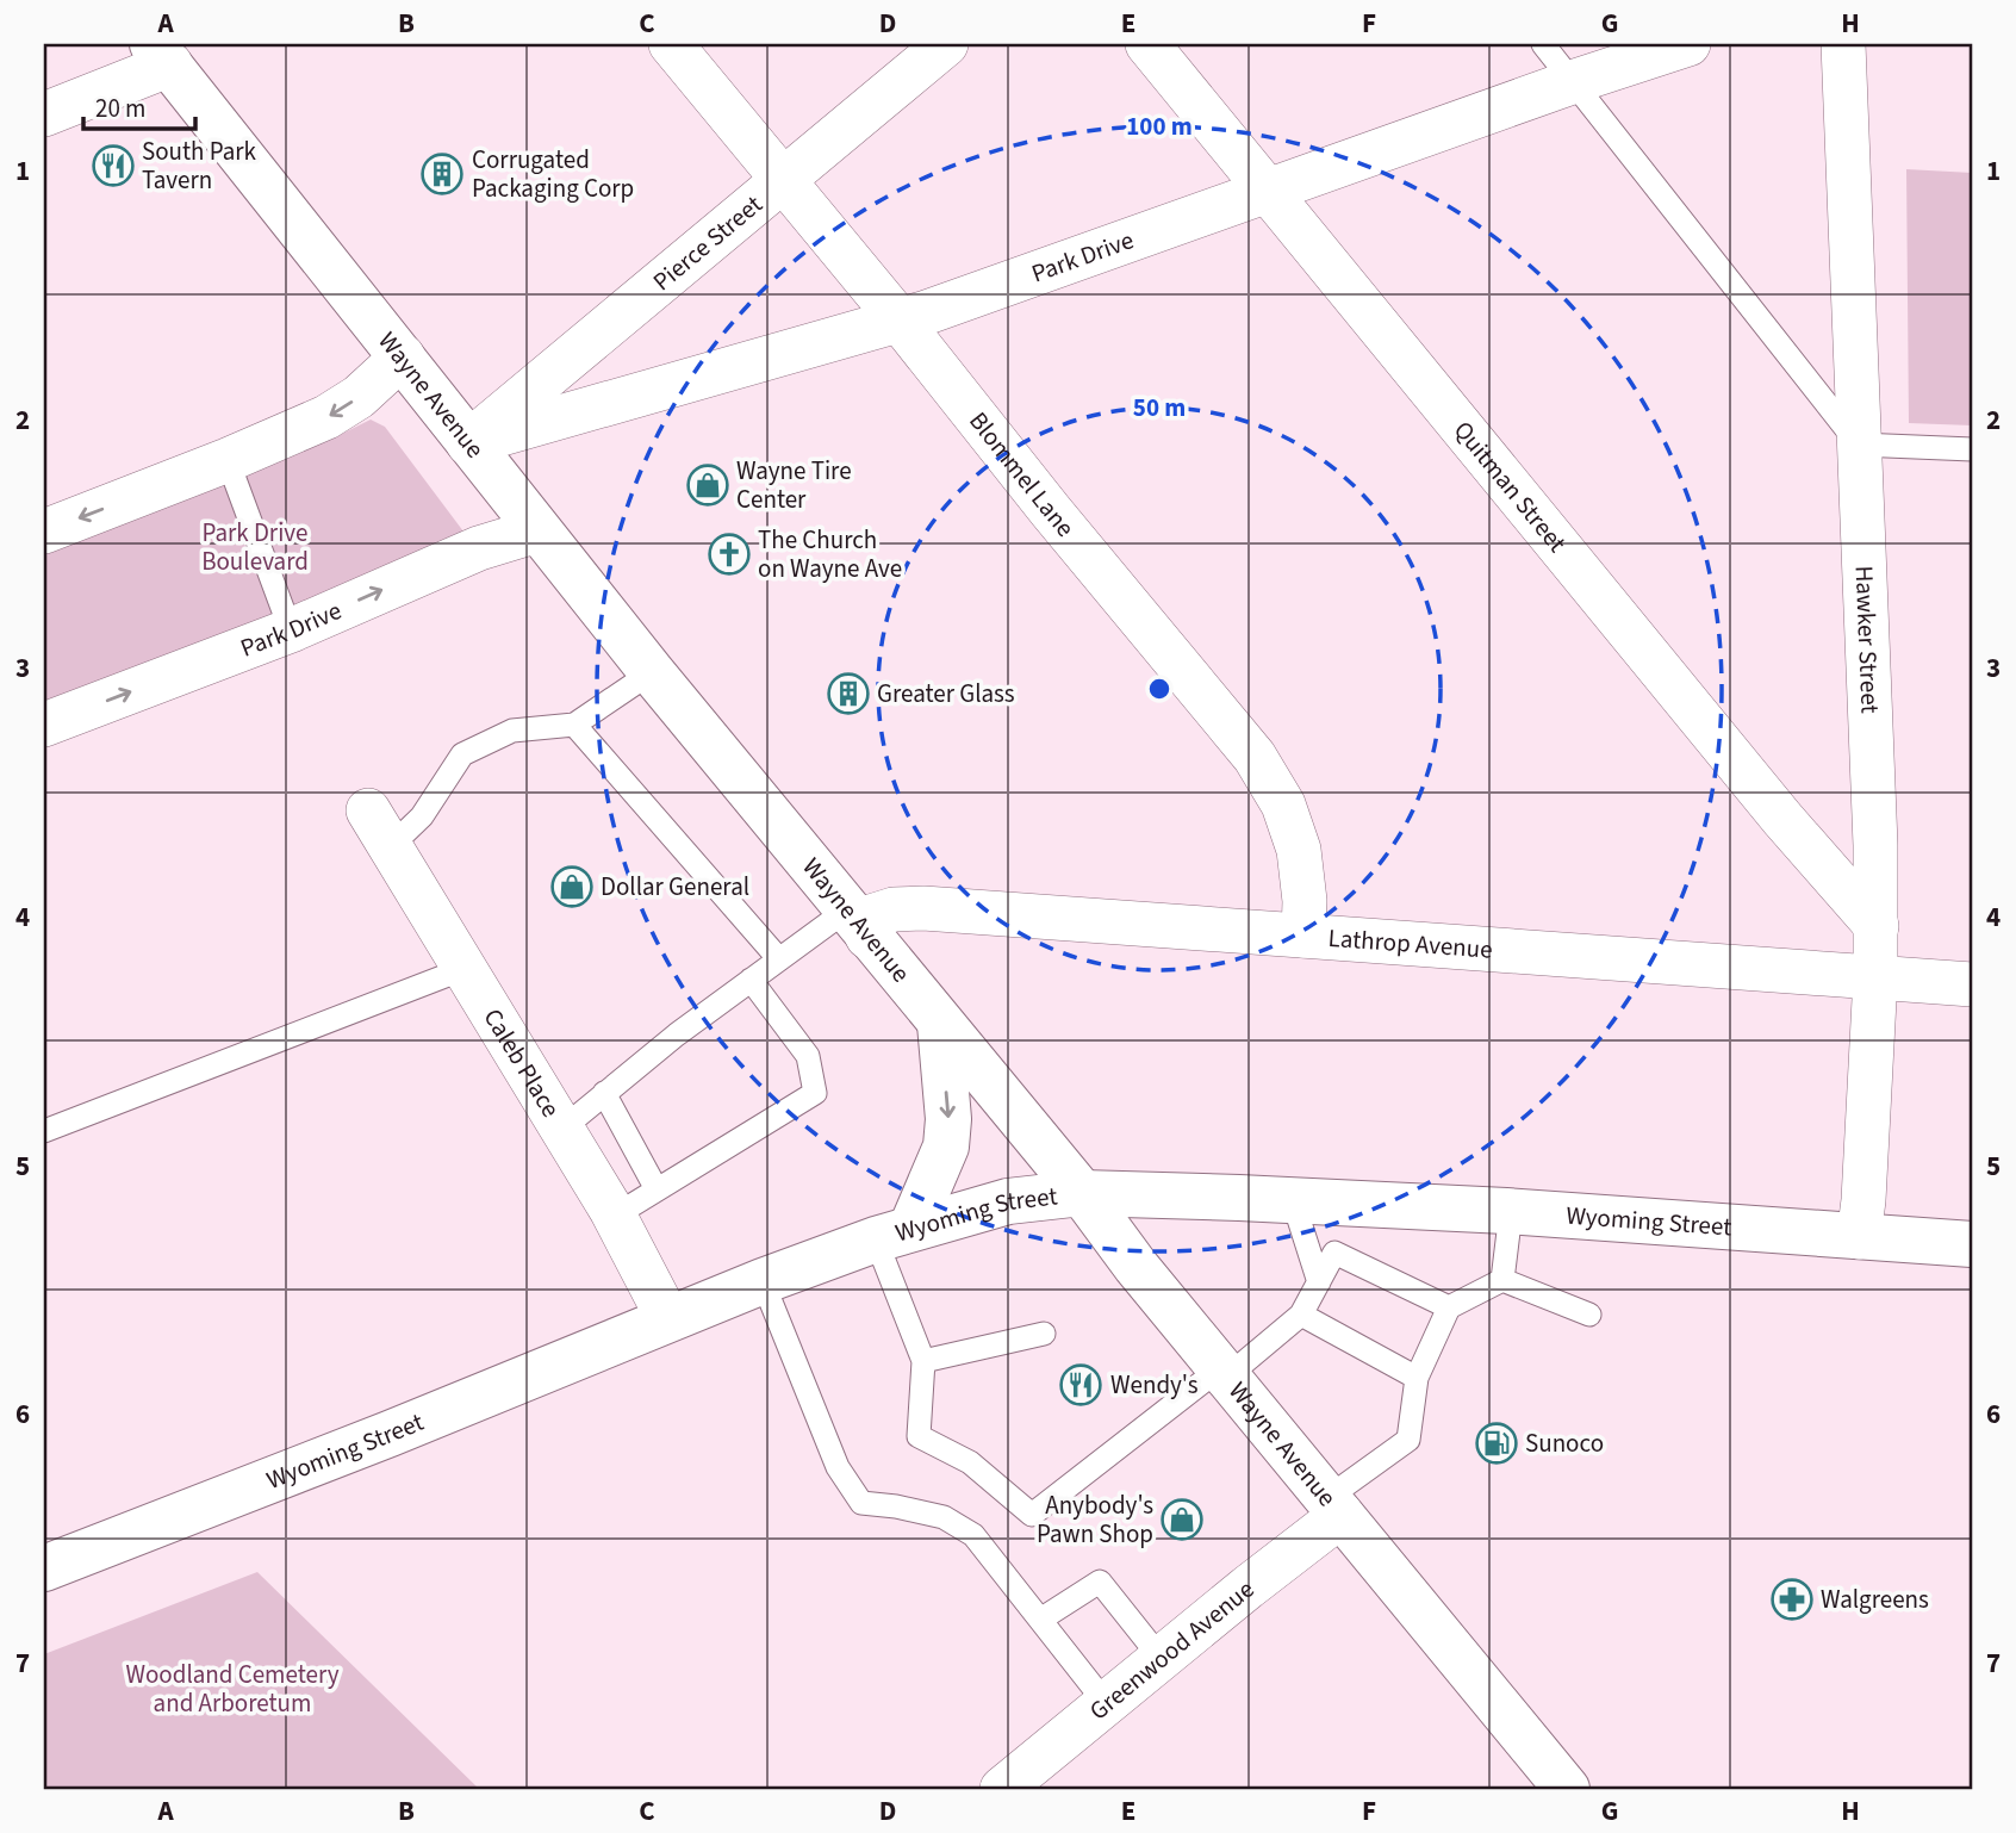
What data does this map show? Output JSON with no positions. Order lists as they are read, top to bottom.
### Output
{
  "streets": {
    "main road": ["Wayne Avenue", "Wyoming Street"],
    "street": [
      "Pierce Street",
      "Park Drive",
      "Blommel Lane",
      "Quitman Street",
      "Hawker Street",
      "Lathrop Avenue",
      "Caleb Place",
      "Greenwood Avenue"
    ]
  },
  "crossings": [
    ["Pierce Street", "Park Drive"],
    ["Pierce Street", "Wayne Avenue"],
    ["Pierce Street", "Blommel Lane"],
    ["Park Drive", "Wayne Avenue"],
    ["Park Drive", "Blommel Lane"],
    ["Park Drive", "Quitman Street"],
    ["Wayne Avenue", "Lathrop Avenue"],
    ["Wayne Avenue", "Wyoming Street"],
    ["Wayne Avenue", "Greenwood Avenue"],
    ["Blommel Lane", "Lathrop Avenue"],
    ["Quitman Street", "Hawker Street"],
    ["Hawker Street", "Lathrop Avenue"],
    ["Hawker Street", "Wyoming Street"],
    ["Caleb Place", "Wyoming Street"]
  ],
  "parks": ["Park Drive Boulevard", "Woodland Cemetery and Arboretum"],
  "places": {
    "restaurant": ["South Park Tavern", "Wendy's"],
    "building": ["Corrugated Packaging Corp", "Greater Glass"],
    "shop": ["Wayne Tire Center", "Dollar General", "Anybody's Pawn Shop"],
    "church": ["The Church on Wayne Ave"],
    "fuel station": ["Sunoco"],
    "pharmacy": ["Walgreens"]
  },
  "scale_bar": "20 m",
  "grid": {
    "columns": [
      "A",
      "B",
      "C",
      "D",
      "E",
      "F",
      "G",
      "H"
    ],
    "rows": [
      "1",
      "2",
      "3",
      "4",
      "5",
      "6",
      "7"
    ]
  },
  "rings": ["100 m", "50 m"]
}
